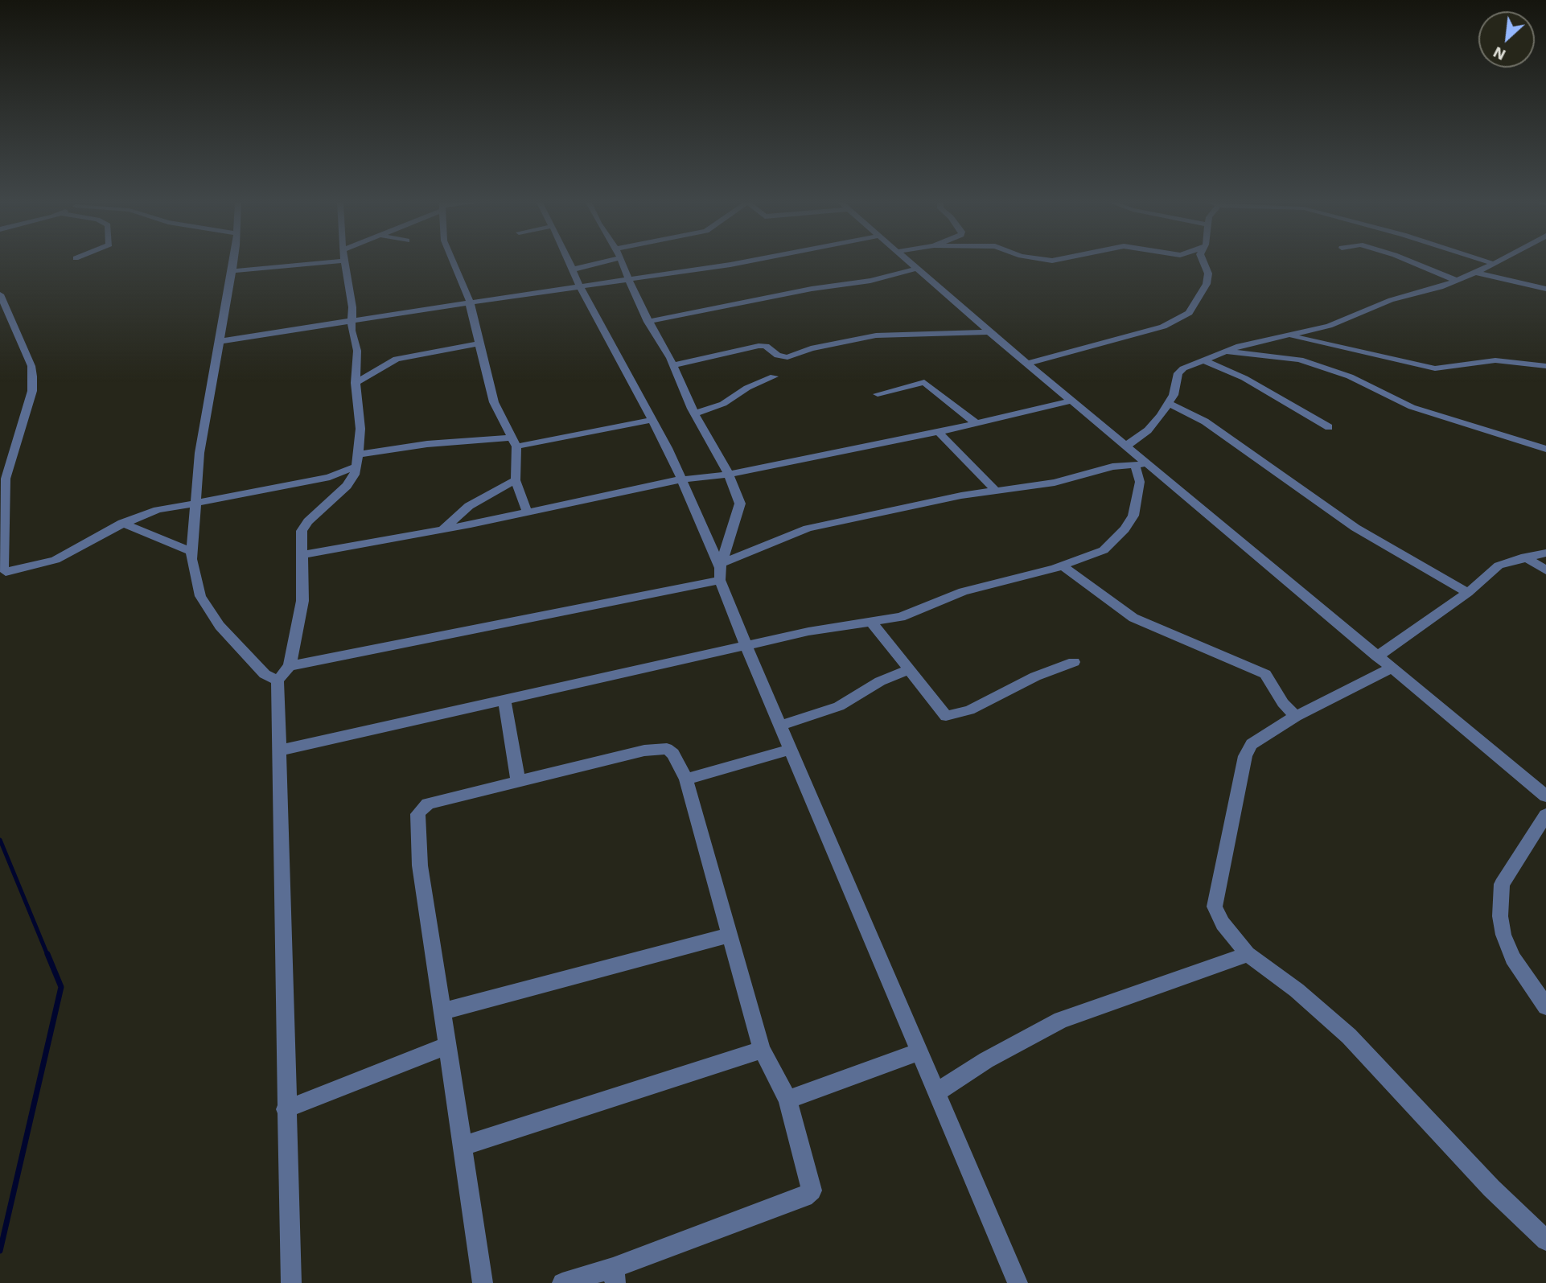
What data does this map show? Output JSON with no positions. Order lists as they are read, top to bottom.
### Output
{
  "north": "bottom left"
}
